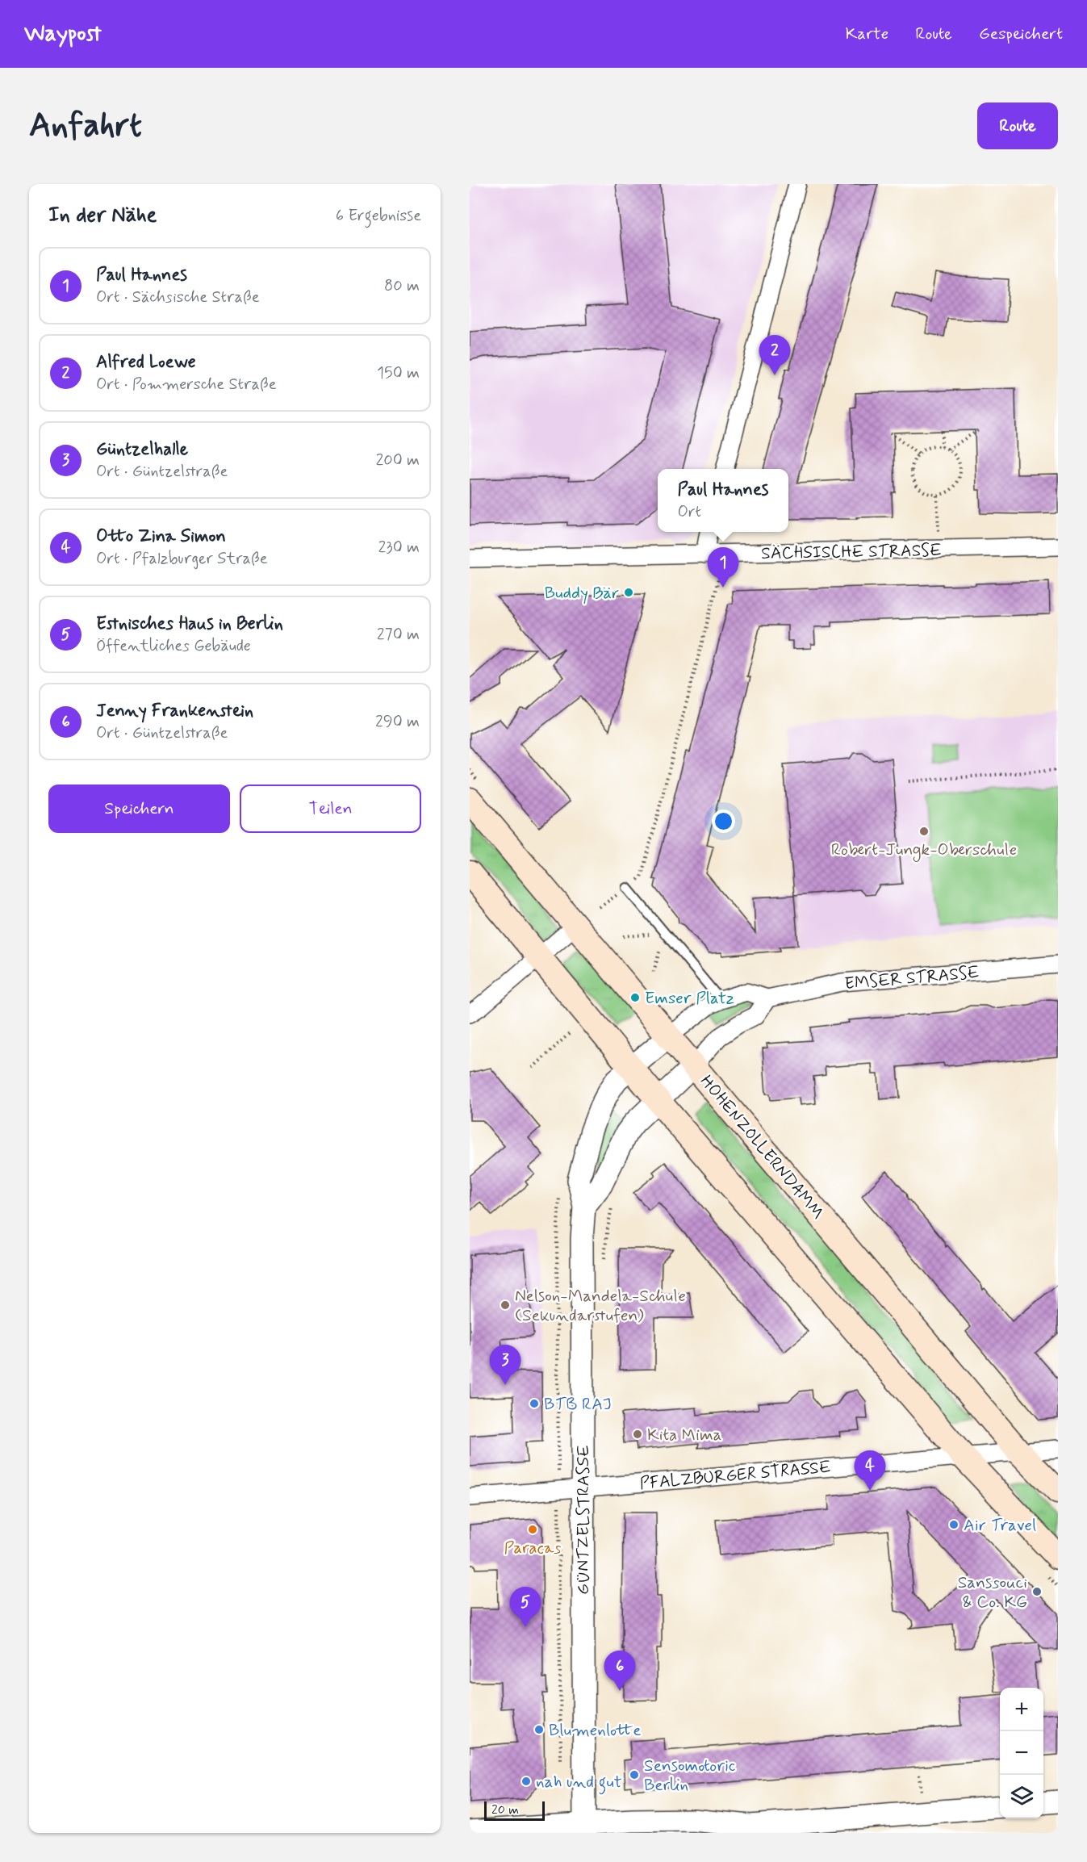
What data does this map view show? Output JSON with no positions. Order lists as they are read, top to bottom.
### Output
{
  "streets": {
    "main road": ["HOHENZOLLERNDAMM"],
    "street": [
      "SÄCHSISCHE STRASSE",
      "EMSER STRASSE",
      "PFALZBURGER STRASSE",
      "GÜNTZELSTRASSE"
    ]
  },
  "crossings": [
    ["EMSER STRASSE", "HOHENZOLLERNDAMM"],
    ["EMSER STRASSE", "GÜNTZELSTRASSE"],
    ["HOHENZOLLERNDAMM", "PFALZBURGER STRASSE"],
    ["HOHENZOLLERNDAMM", "GÜNTZELSTRASSE"],
    ["PFALZBURGER STRASSE", "GÜNTZELSTRASSE"]
  ],
  "places": [
    "Buddy Bär",
    "Robert-Jungk-Oberschule",
    "Emser Platz",
    "Nelson-Mandela-Schule (Sekundarstufen)",
    "BTB RAJ",
    "Kita Mima",
    "Air Travel",
    "Paracas",
    "Sanssouci & Co. KG",
    "Blumenlotte",
    "Sensomotoric Berlin",
    "nah und gut"
  ],
  "scale_bar": "20 m",
  "page": {
    "header": "Waypost",
    "nav": ["Karte", "Route", "Gespeichert"],
    "buttons": [
      "Route",
      ["Speichern", "Teilen"]
    ],
    "title": "Anfahrt",
    "heading": ["In der Nähe", "6 Ergebnisse"],
    "list": [
      {
        "mark": "1",
        "name": "Paul Hannes",
        "note": "Ort · Sächsische Straße",
        "value": "80 m"
      },
      {
        "mark": "2",
        "name": "Alfred Loewe",
        "note": "Ort · Pommersche Straße",
        "value": "150 m"
      },
      {
        "mark": "3",
        "name": "Güntzelhalle",
        "note": "Ort · Güntzelstraße",
        "value": "200 m"
      },
      {
        "mark": "4",
        "name": "Otto Zina Simon",
        "note": "Ort · Pfalzburger Straße",
        "value": "230 m"
      },
      {
        "mark": "5",
        "name": "Estnisches Haus in Berlin",
        "note": "Öffentliches Gebäude",
        "value": "270 m"
      },
      {
        "mark": "6",
        "name": "Jenny Frankenstein",
        "note": "Ort · Güntzelstraße",
        "value": "290 m"
      }
    ],
    "pins": [
      "2",
      "1",
      "3",
      "4",
      "5",
      "6"
    ],
    "popup": ["Paul Hannes", "Ort"],
    "map_buttons": ["+", "−"],
    "scale": "20 m"
  }
}
